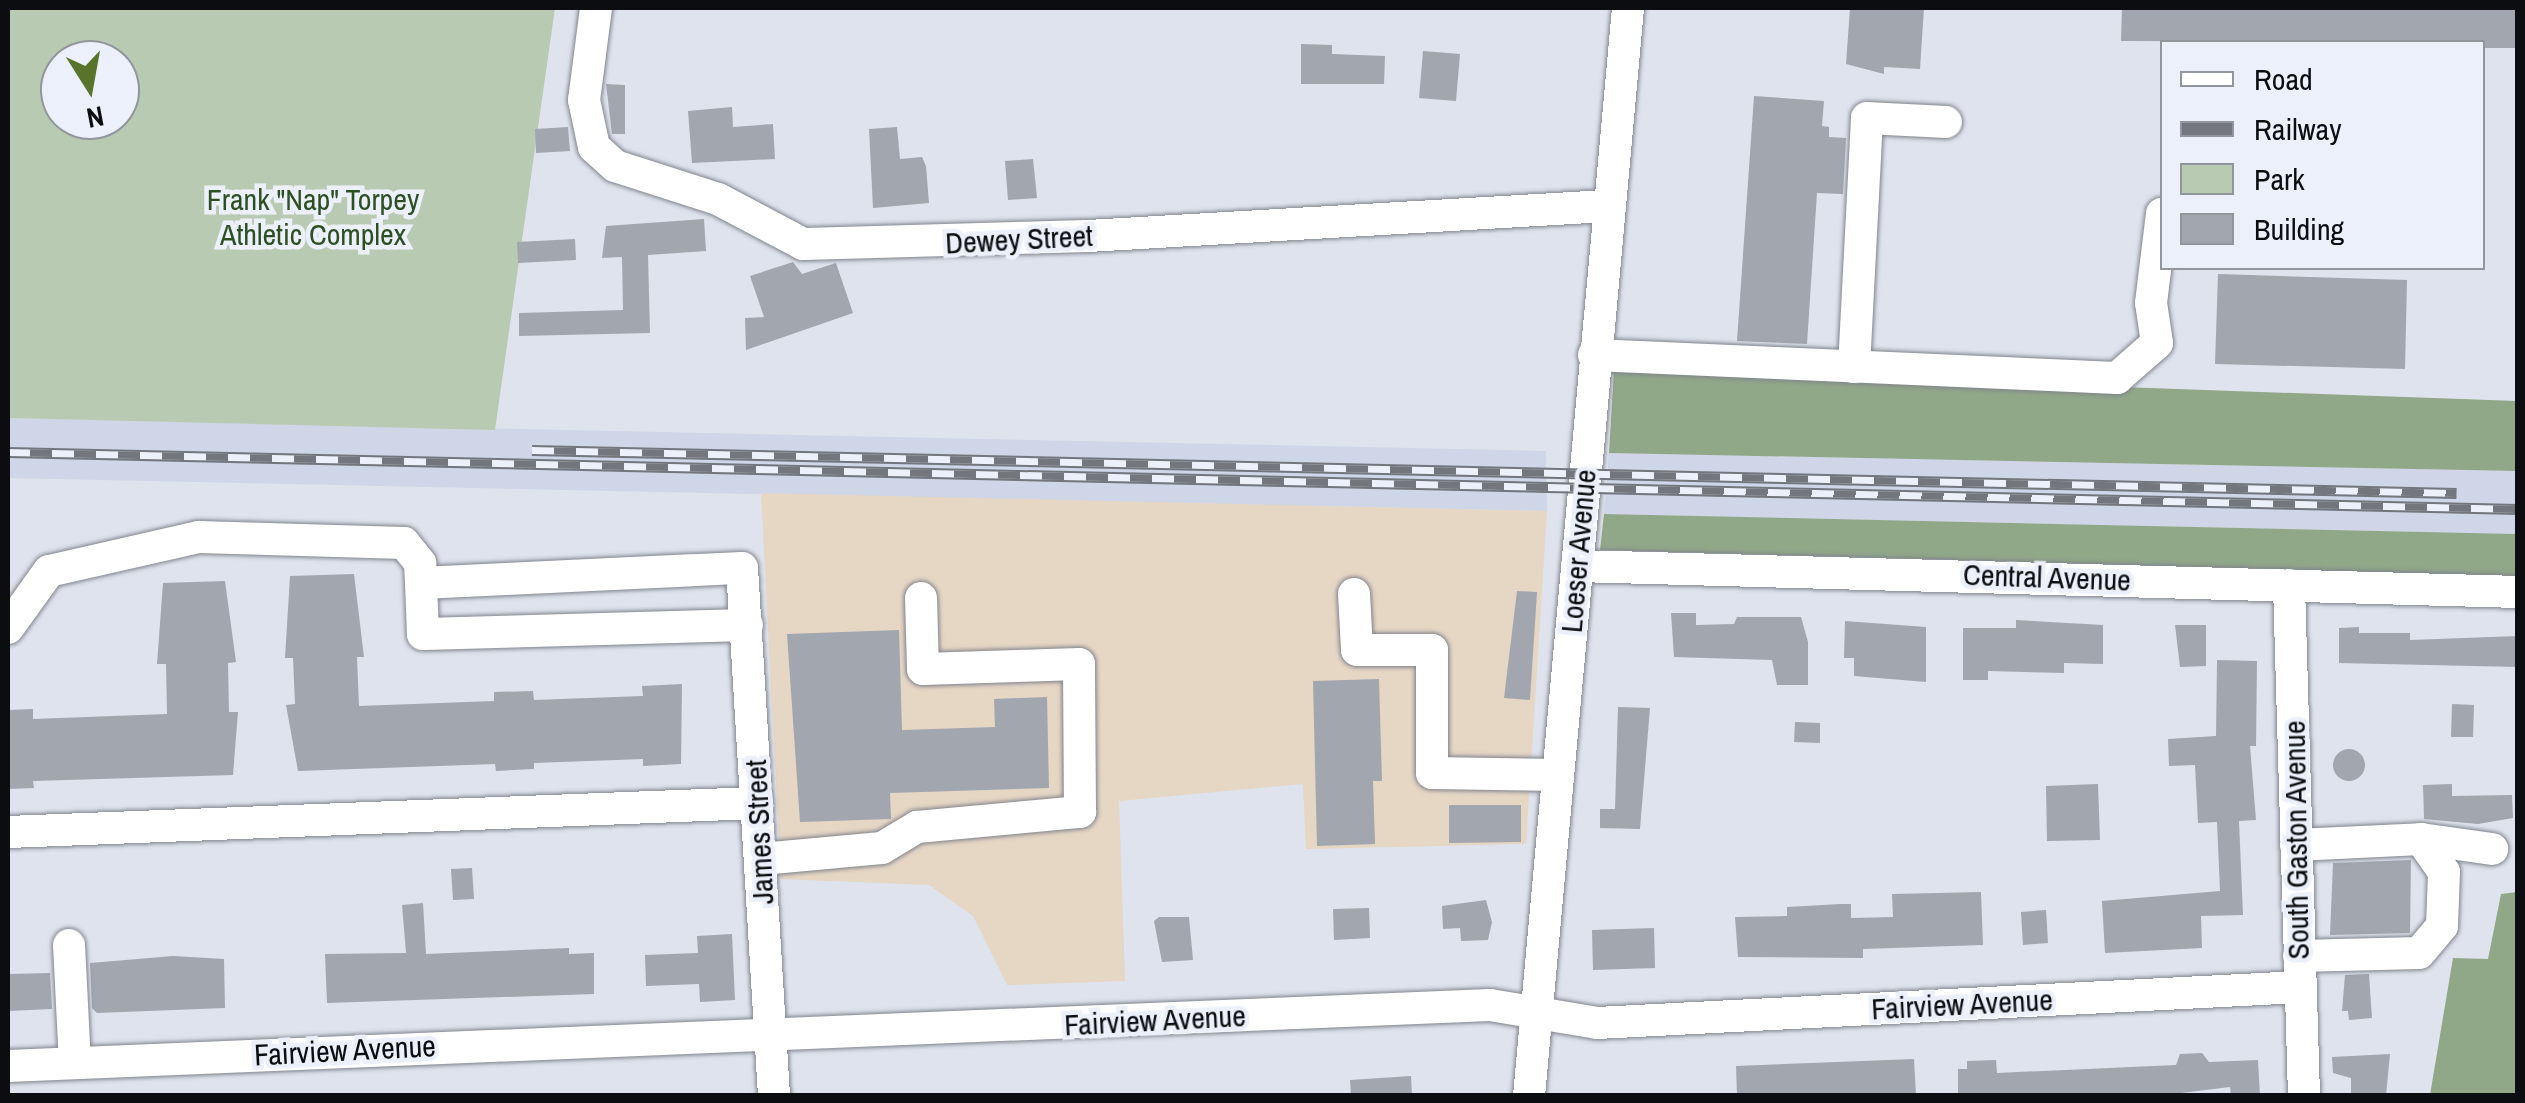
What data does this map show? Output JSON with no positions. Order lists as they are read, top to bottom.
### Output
{
  "streets": {
    "street": [
      "Dewey Street",
      "Loeser Avenue",
      "Central Avenue",
      "James Street",
      "South Gaston Avenue",
      "Fairview Avenue"
    ]
  },
  "crossings": [
    ["Dewey Street", "Loeser Avenue"],
    ["Loeser Avenue", "Central Avenue"],
    ["Loeser Avenue", "Fairview Avenue"],
    ["Central Avenue", "South Gaston Avenue"],
    ["James Street", "Fairview Avenue"],
    ["South Gaston Avenue", "Fairview Avenue"]
  ],
  "parks": ["Frank \"Nap\" Torpey Athletic Complex"],
  "legend": [
    "Road",
    "Railway",
    "Park",
    "Building"
  ],
  "north": "bottom"
}
